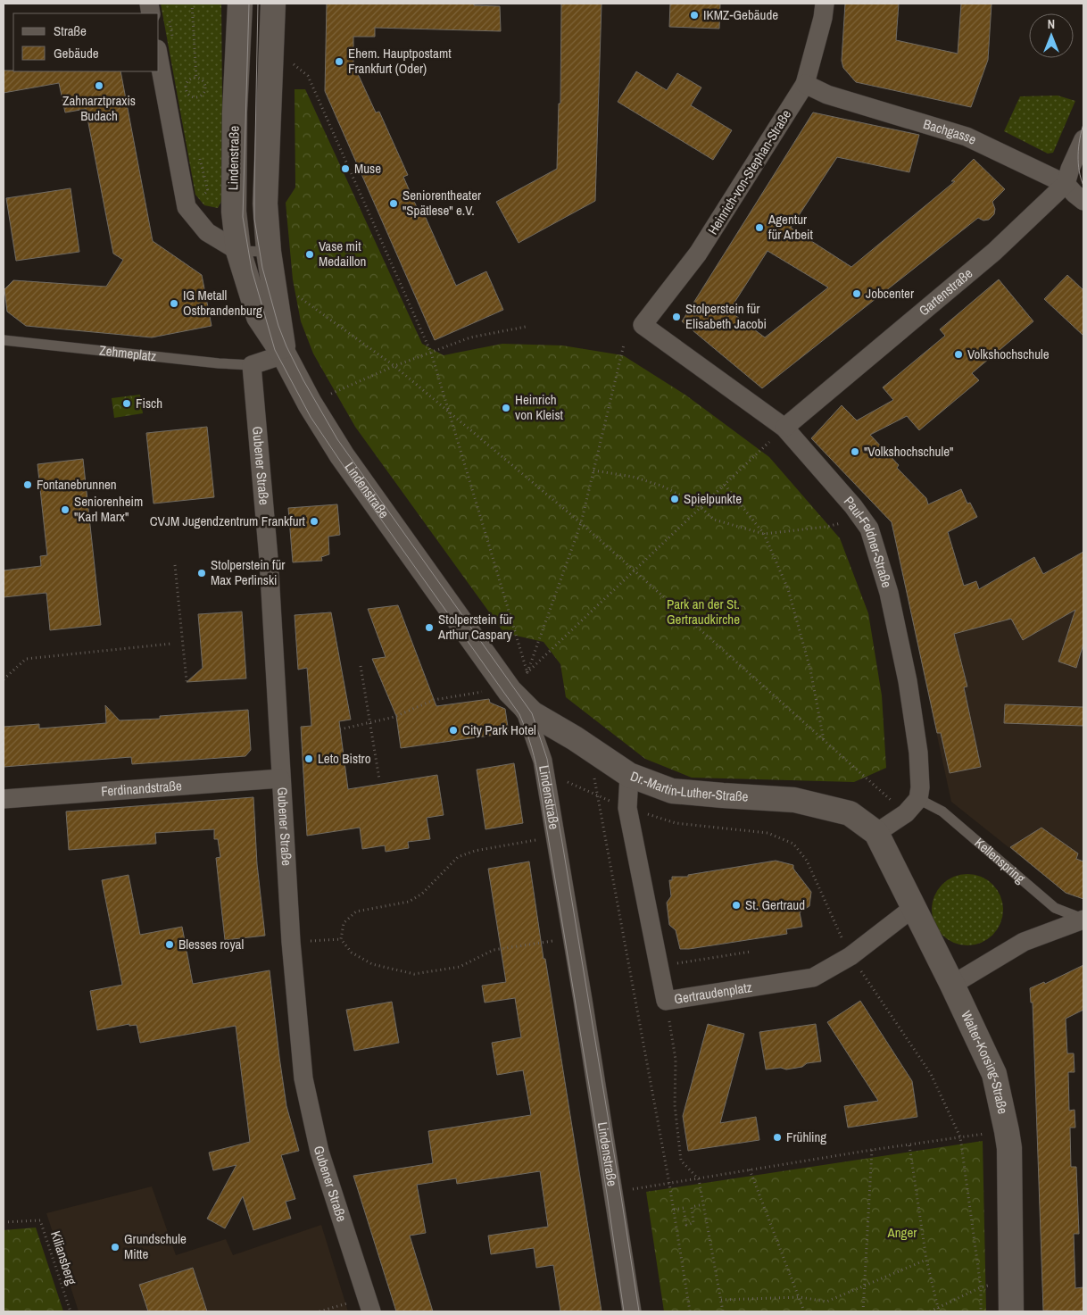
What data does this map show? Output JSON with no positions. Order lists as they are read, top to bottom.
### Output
{
  "streets": {
    "street": [
      "Bachgasse",
      "Lindenstraße",
      "Heinrich-von-Stephan-Straße",
      "Gartenstraße",
      "Gubener Straße",
      "Paul-Feldner-Straße",
      "Dr.-Martin-Luther-Straße",
      "Ferdinandstraße",
      "Kellenspring",
      "Gertraudenplatz",
      "Walter-Korsing-Straße"
    ],
    "lane": ["Zehmeplatz"],
    "path": ["Kiliansberg"]
  },
  "crossings": [
    ["Bachgasse", "Heinrich-von-Stephan-Straße"],
    ["Bachgasse", "Gartenstraße"],
    ["Lindenstraße", "Dr.-Martin-Luther-Straße"],
    ["Heinrich-von-Stephan-Straße", "Paul-Feldner-Straße"],
    ["Gartenstraße", "Paul-Feldner-Straße"],
    ["Zehmeplatz", "Gubener Straße"],
    ["Gubener Straße", "Ferdinandstraße"],
    ["Paul-Feldner-Straße", "Kellenspring"],
    ["Dr.-Martin-Luther-Straße", "Gertraudenplatz"],
    ["Dr.-Martin-Luther-Straße", "Walter-Korsing-Straße"],
    ["Kellenspring", "Walter-Korsing-Straße"],
    ["Gertraudenplatz", "Walter-Korsing-Straße"]
  ],
  "parks": ["Park an der St. Gertraudkirche", "Anger"],
  "places": [
    "IKMZ-Gebäude",
    "Ehem. Hauptpostamt Frankfurt (Oder)",
    "Zahnarztpraxis Budach",
    "Muse",
    "Seniorentheater \"Spätlese\" e.V.",
    "Agentur für Arbeit",
    "Vase mit Medaillon",
    "Jobcenter",
    "IG Metall Ostbrandenburg",
    "Stolperstein für Elisabeth Jacobi",
    "Volkshochschule",
    "Fisch",
    "Heinrich von Kleist",
    "\"Volkshochschule\"",
    "Fontanebrunnen",
    "Spielpunkte",
    "Seniorenheim \"Karl Marx\"",
    "CVJM Jugendzentrum Frankfurt",
    "Stolperstein für Max Perlinski",
    "Stolperstein für Arthur Caspary",
    "City Park Hotel",
    "Leto Bistro",
    "St. Gertraud",
    "Blesses royal",
    "Frühling",
    "Grundschule Mitte"
  ],
  "legend": ["Straße", "Gebäude"],
  "north": "top"
}
